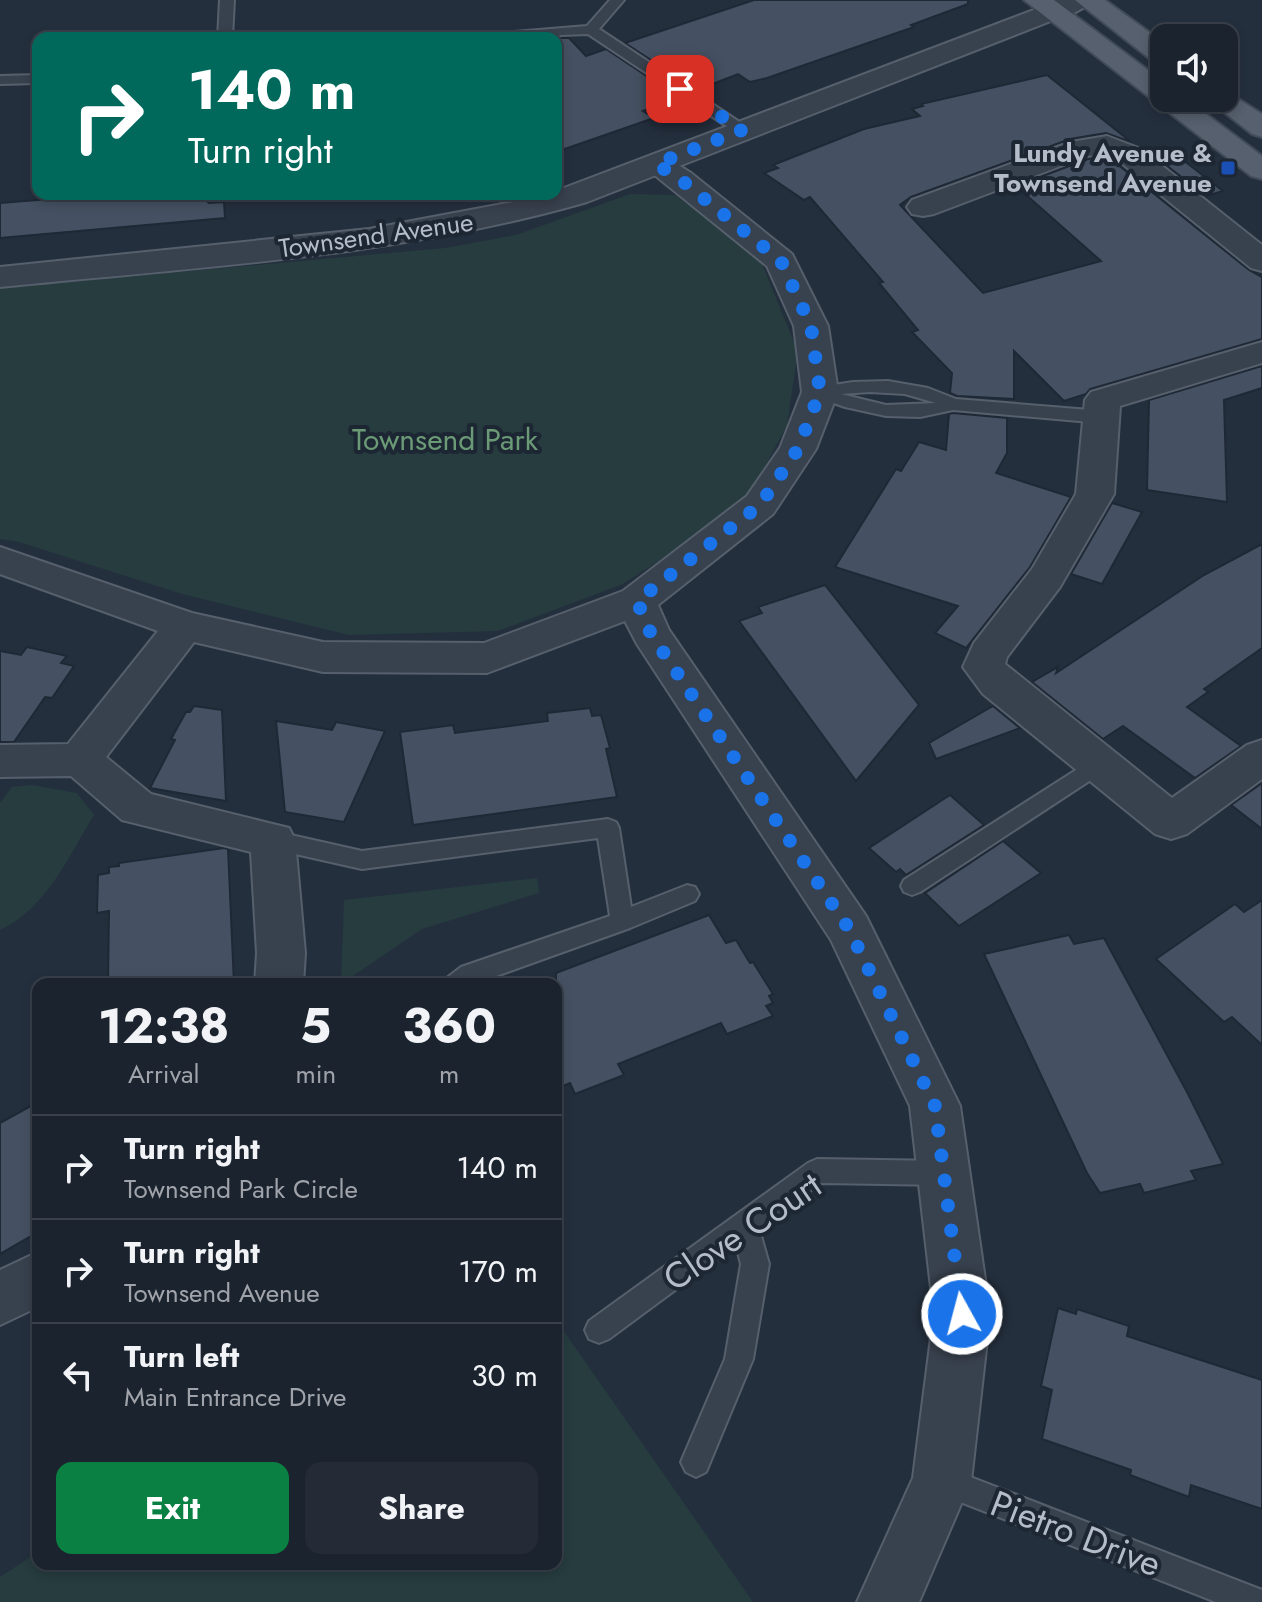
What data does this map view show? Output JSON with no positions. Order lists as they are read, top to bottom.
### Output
{
  "streets": {
    "street": ["Townsend Avenue"],
    "lane": ["Clove Court", "Pietro Drive"]
  },
  "parks": ["Townsend Park"],
  "places": {
    "transit": ["Lundy Avenue & Townsend Avenue"]
  },
  "page": {
    "turn": ["140 m", "Turn right"],
    "eta": [
      "12:38",
      "Arrival",
      "5",
      "min",
      "360",
      "m"
    ],
    "list": [
      {
        "name": "Turn right",
        "note": "Townsend Park Circle",
        "value": "140 m"
      },
      {
        "name": "Turn right",
        "note": "Townsend Avenue",
        "value": "170 m"
      },
      {
        "name": "Turn left",
        "note": "Main Entrance Drive",
        "value": "30 m"
      }
    ],
    "buttons": ["Exit", "Share"]
  }
}
